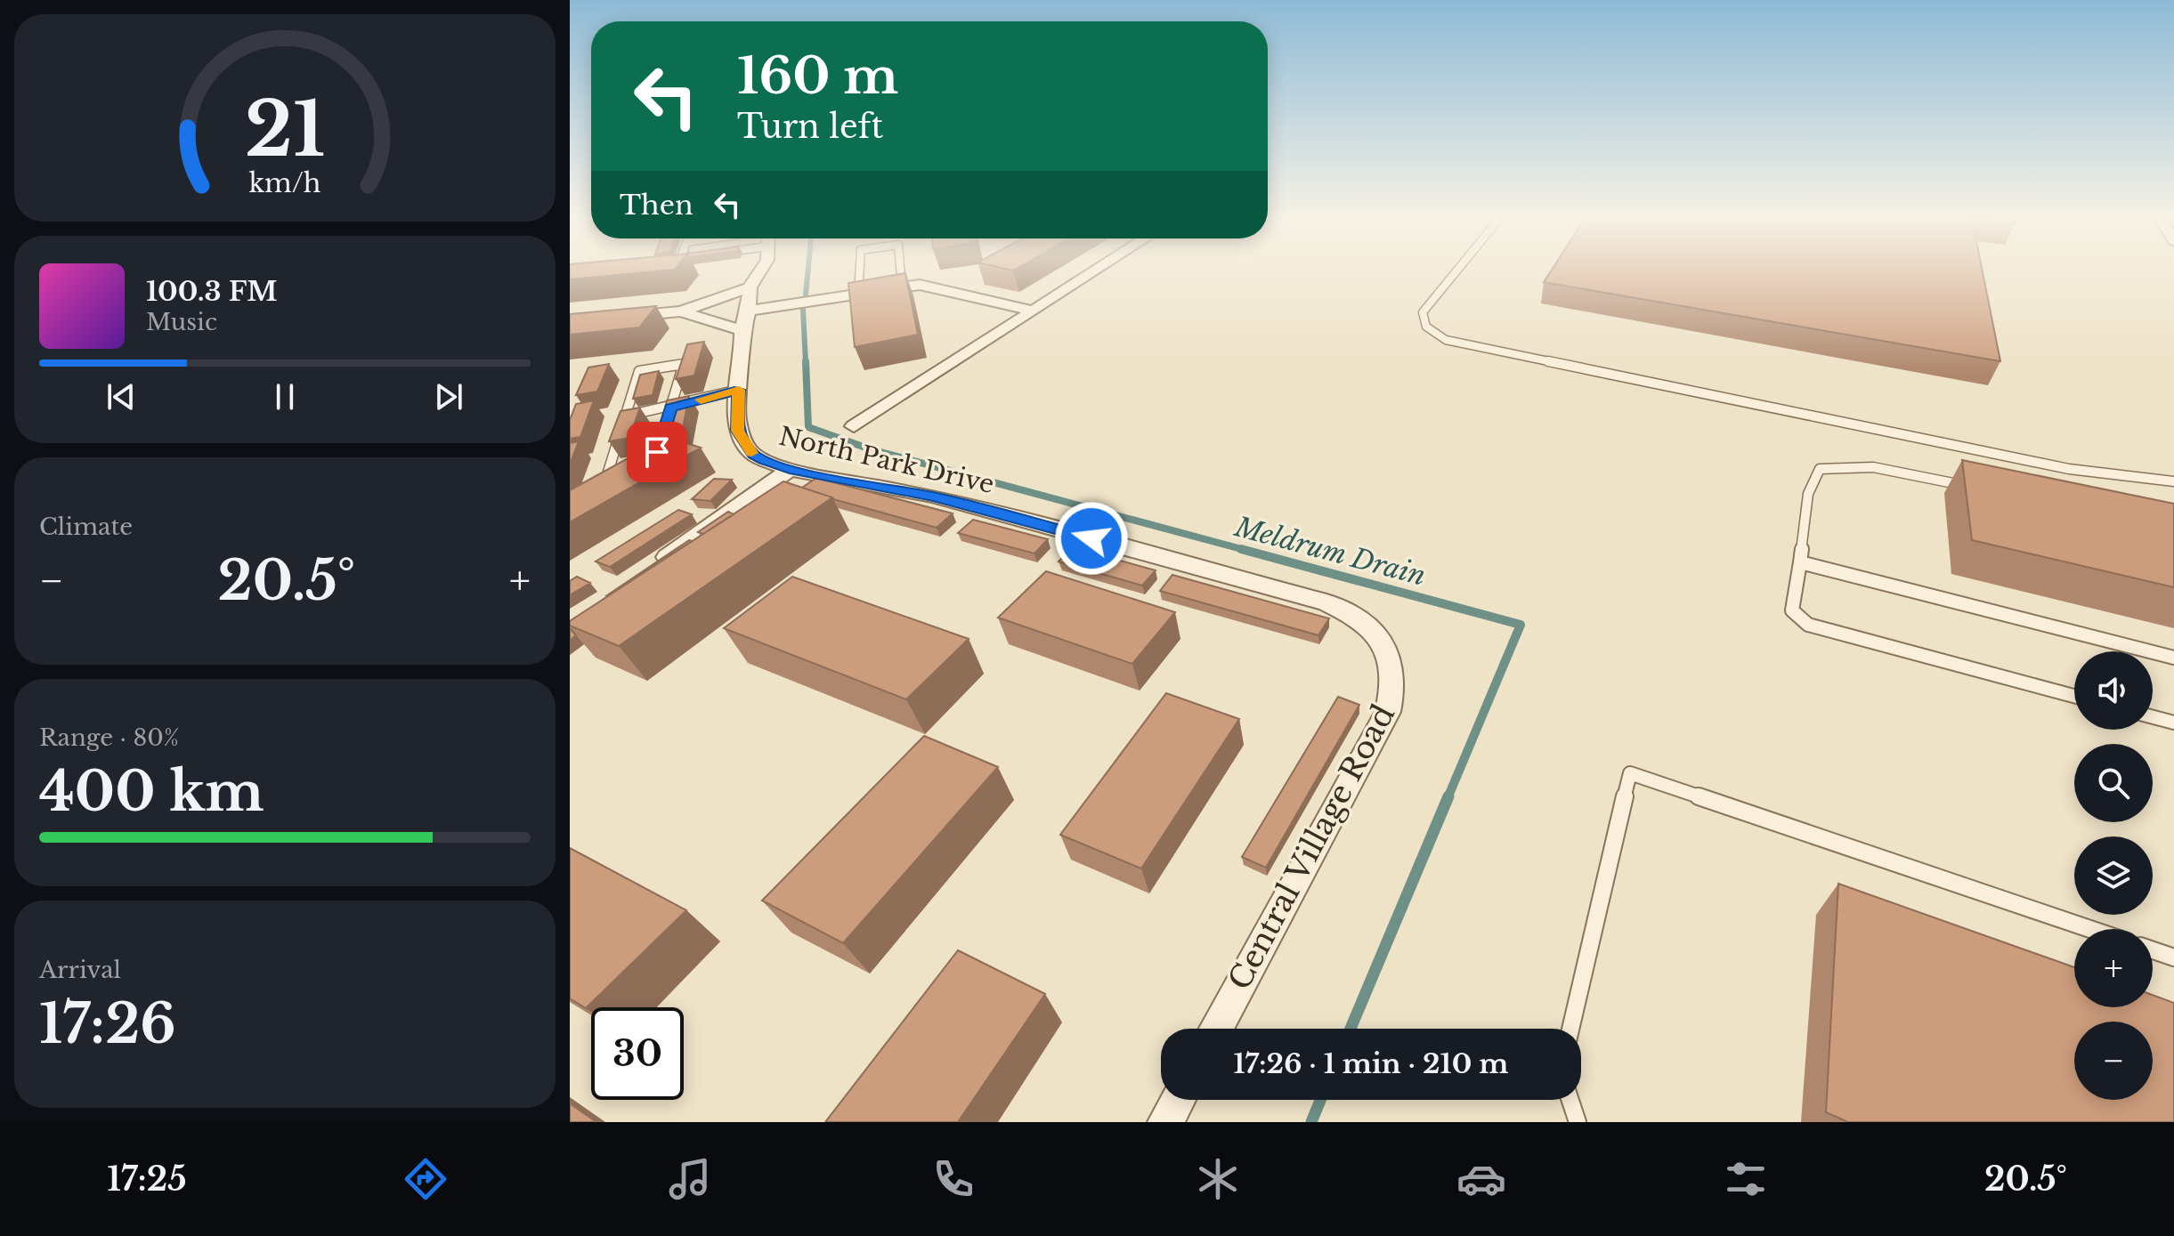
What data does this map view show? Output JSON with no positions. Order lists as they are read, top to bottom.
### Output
{
  "streets": {
    "street": ["North Park Drive", "Central Village Road"]
  },
  "crossings": [
    ["North Park Drive", "Central Village Road"]
  ],
  "water": ["Meldrum Drain"],
  "page": {
    "turn": ["160 m", "Turn left"],
    "then": "Then",
    "song": ["100.3 FM", "Music"],
    "tile": [
      "Climate",
      ["Range · 80%", "400 km"],
      ["Arrival", "17:26"]
    ],
    "heat": ["−", "20.5°", "+"],
    "map_buttons": ["+", "−"],
    "limit": "30",
    "trip": "17:26 · 1 min · 210 m",
    "tabs": ["17:25", "20.5°"],
    "gauge": ["21", "km/h"]
  }
}
